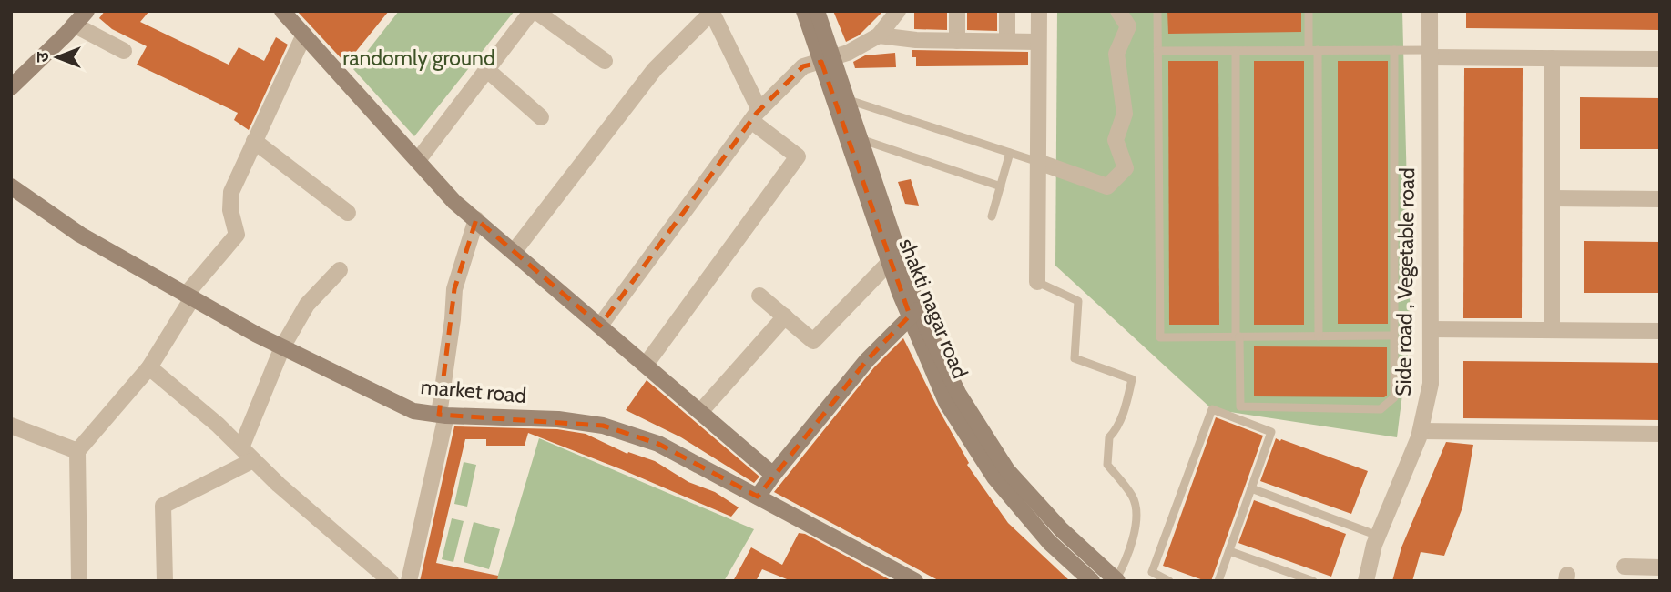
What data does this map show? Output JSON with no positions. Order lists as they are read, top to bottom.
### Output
{
  "streets": {
    "street": ["Side road , Vegetable road", "shakti nagar road", "market road"]
  },
  "parks": ["randomly ground"],
  "north": "left"
}
